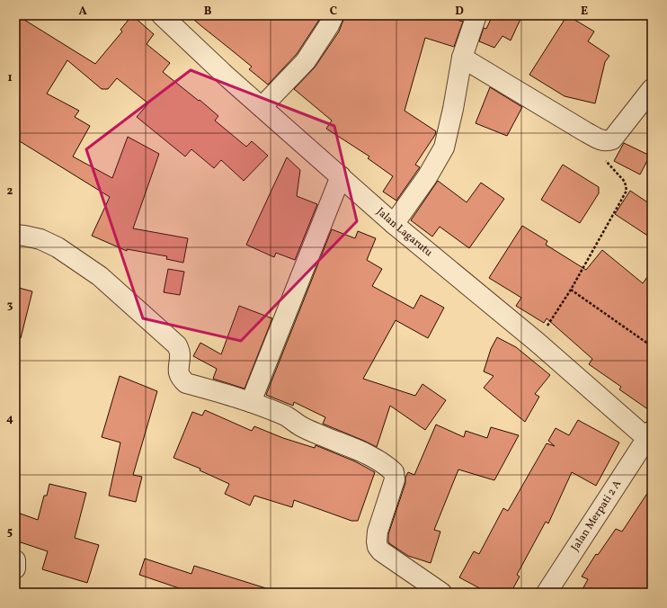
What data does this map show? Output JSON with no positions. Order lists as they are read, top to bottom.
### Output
{
  "streets": {
    "street": ["Jalan Lagarutu", "Jalan Merpati 2 A"]
  },
  "crossings": [
    ["Jalan Lagarutu", "Jalan Merpati 2 A"]
  ],
  "grid": {
    "columns": [
      "A",
      "B",
      "C",
      "D",
      "E"
    ],
    "rows": [
      "1",
      "2",
      "3",
      "4",
      "5"
    ]
  }
}
